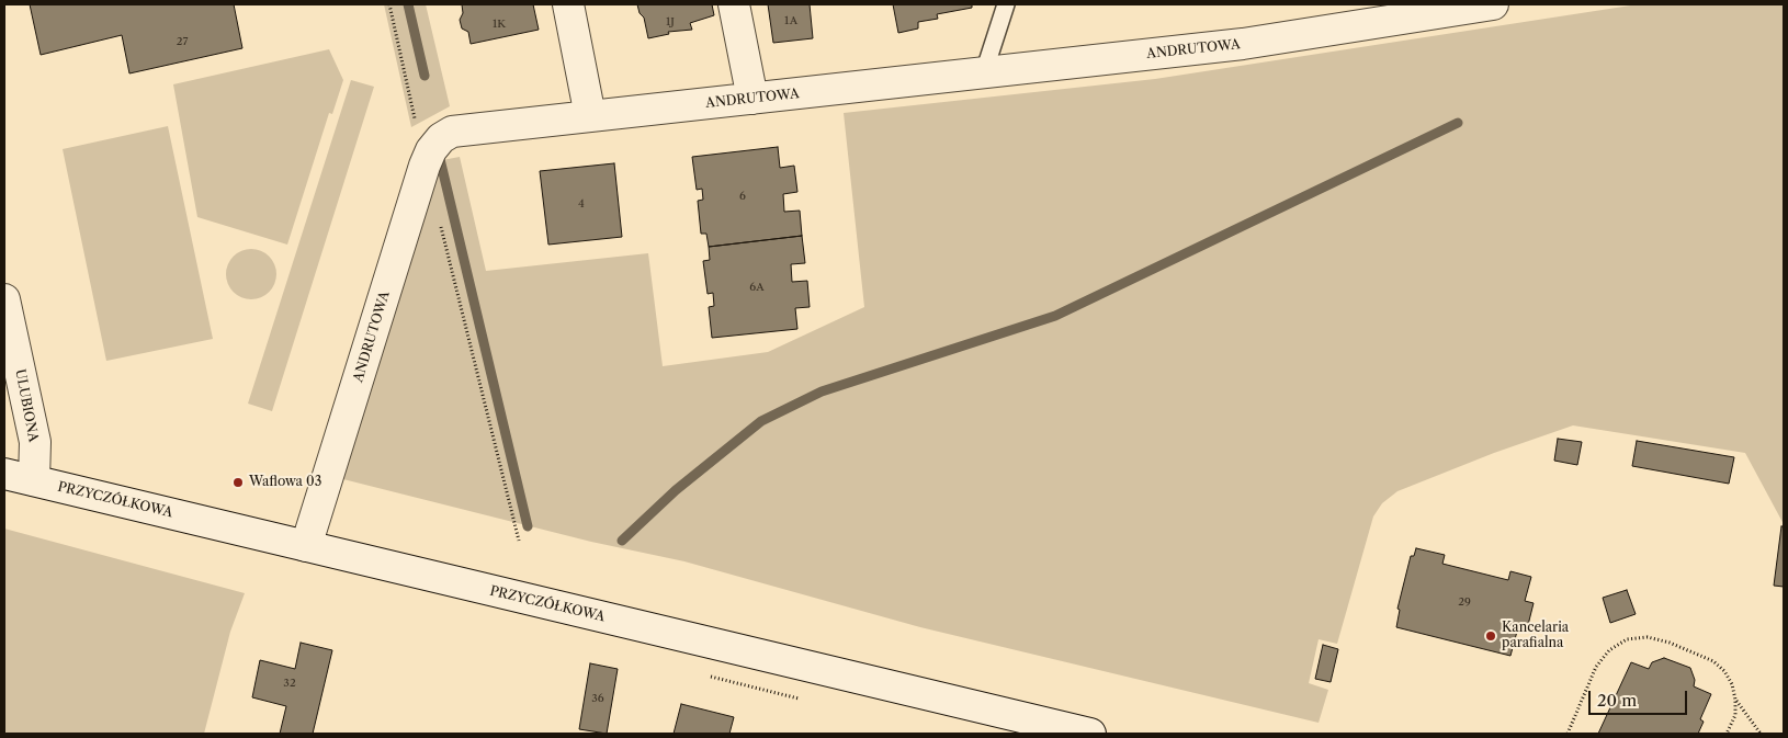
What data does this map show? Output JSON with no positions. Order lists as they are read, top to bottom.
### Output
{
  "streets": {
    "street": ["ANDRUTOWA", "ULUBIONA", "PRZYCZÓŁKOWA"]
  },
  "crossings": [
    ["ANDRUTOWA", "PRZYCZÓŁKOWA"],
    ["ULUBIONA", "PRZYCZÓŁKOWA"]
  ],
  "places": ["Waflowa 03", "Kancelaria parafialna"],
  "house_numbers": [
    "1A",
    "1J",
    "1K",
    "27",
    "6",
    "4",
    "6A",
    "29",
    "32",
    "36"
  ],
  "scale_bar": "20 m"
}
